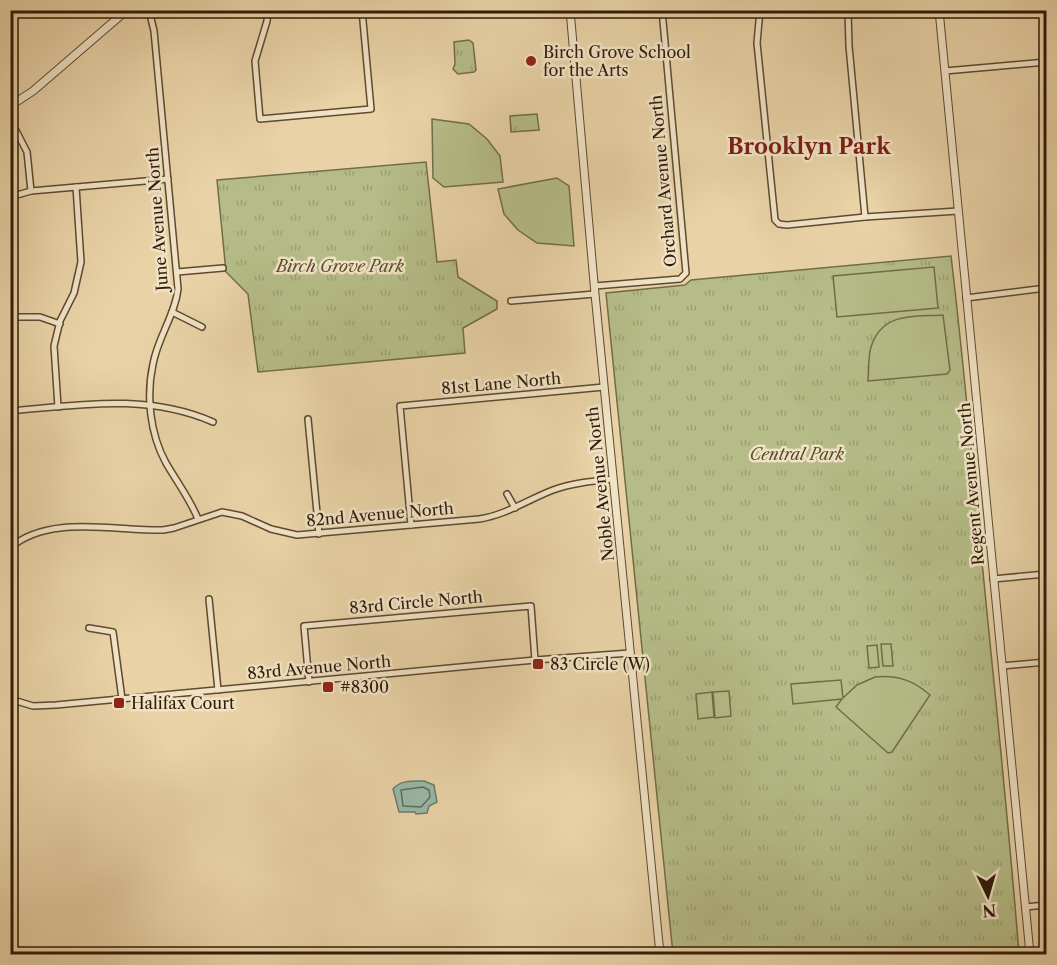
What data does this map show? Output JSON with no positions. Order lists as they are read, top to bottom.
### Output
{
  "streets": {
    "street": [
      "Orchard Avenue North",
      "June Avenue North",
      "81st Lane North",
      "Noble Avenue North",
      "Regent Avenue North",
      "82nd Avenue North",
      "83rd Circle North",
      "83rd Avenue North"
    ]
  },
  "crossings": [
    ["Orchard Avenue North", "Noble Avenue North"],
    ["June Avenue North", "82nd Avenue North"],
    ["81st Lane North", "Noble Avenue North"],
    ["81st Lane North", "82nd Avenue North"],
    ["Noble Avenue North", "82nd Avenue North"],
    ["Noble Avenue North", "83rd Avenue North"],
    ["83rd Circle North", "83rd Avenue North"]
  ],
  "districts": ["Brooklyn Park"],
  "parks": ["Birch Grove Park", "Central Park"],
  "places": {
    "other": ["Birch Grove School for the Arts"],
    "transit": ["83 Circle (W)", "#8300", "Halifax Court"]
  },
  "north": "bottom"
}
